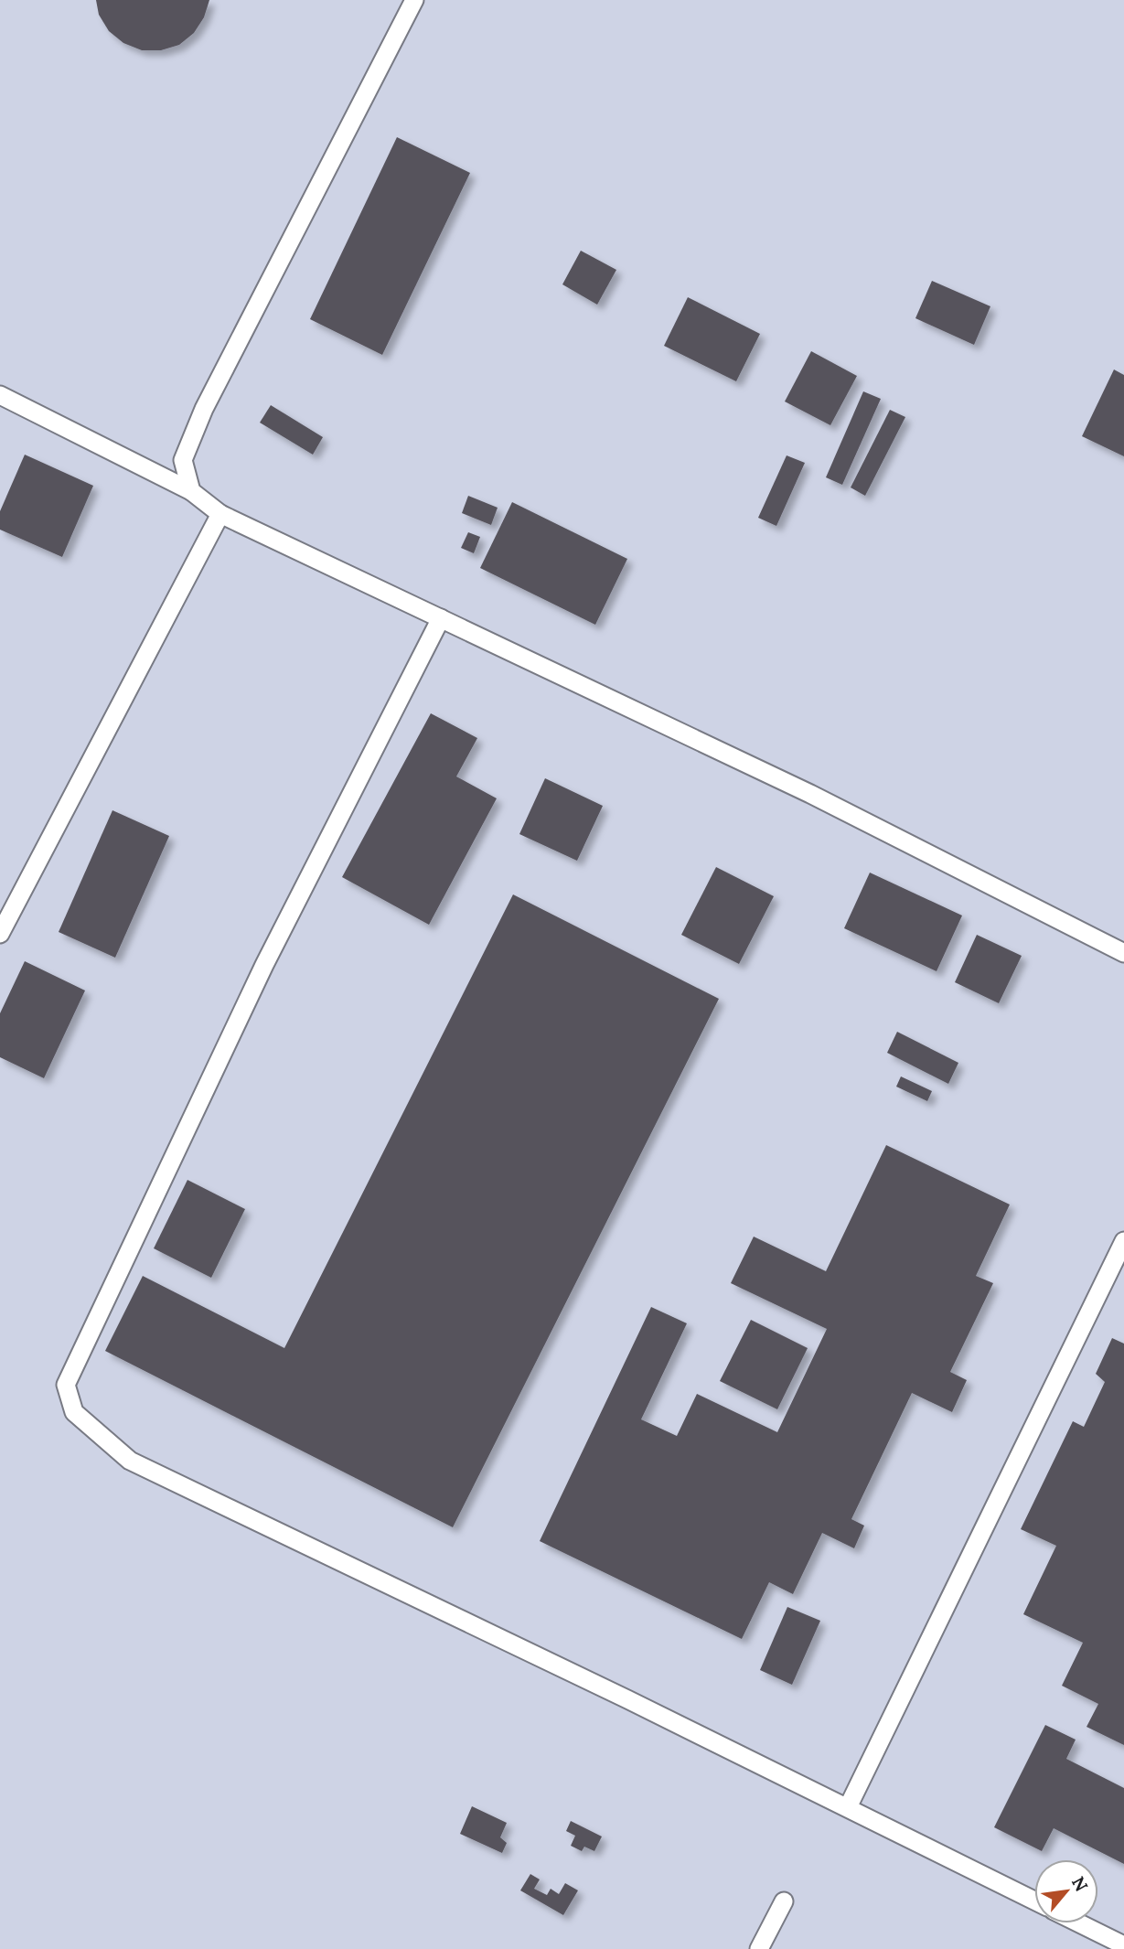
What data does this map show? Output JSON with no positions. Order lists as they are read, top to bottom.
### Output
{
  "north": "top right"
}
